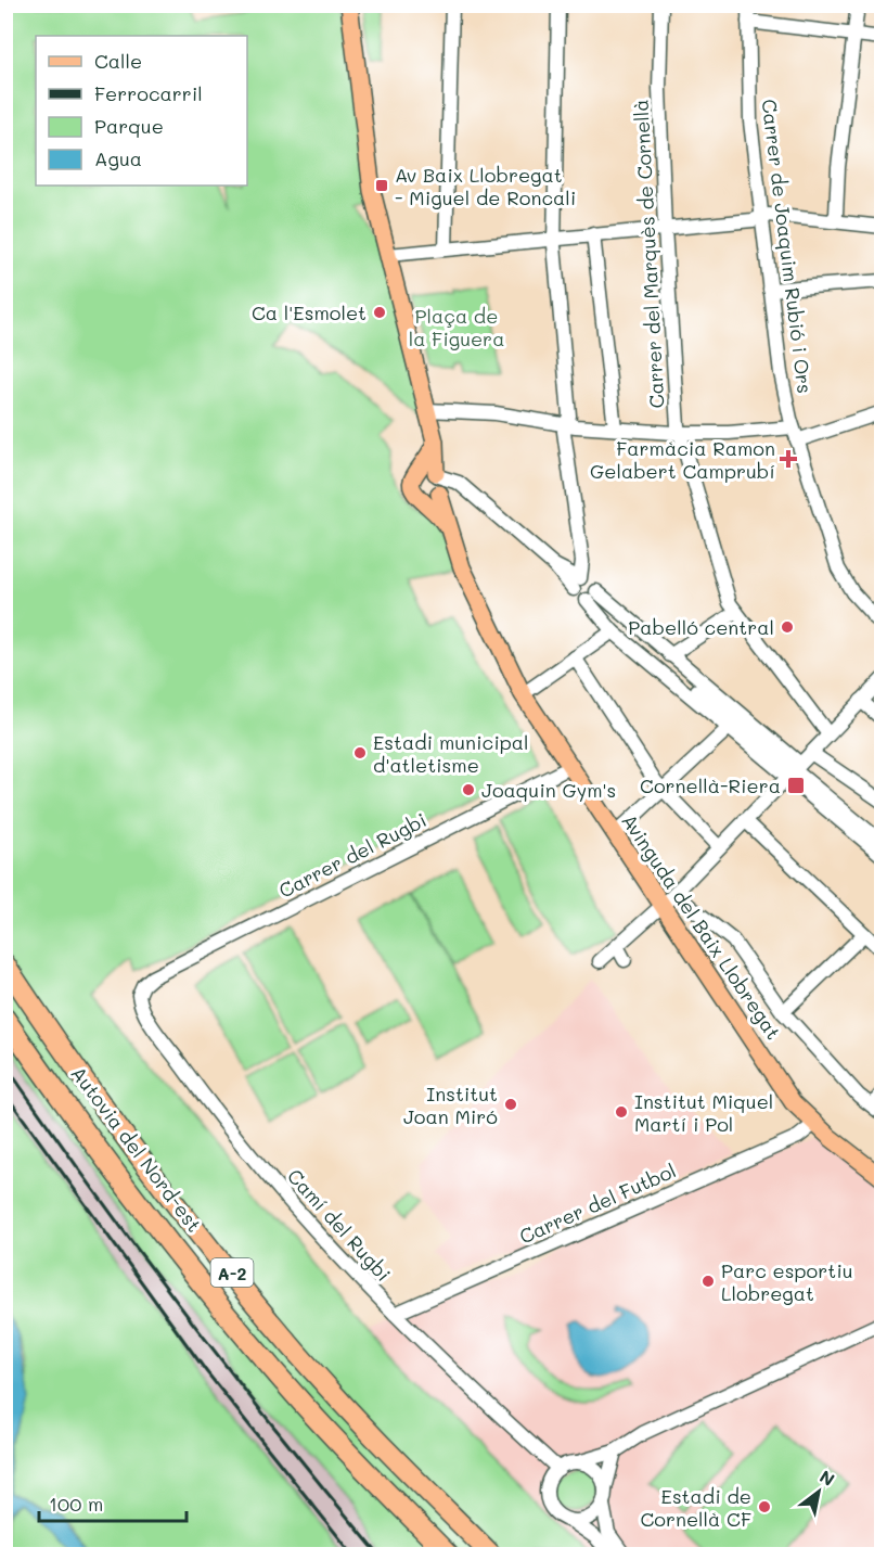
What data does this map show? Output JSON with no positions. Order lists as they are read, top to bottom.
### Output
{
  "streets": {
    "highway": ["Autovia del Nord-est", "A-2"],
    "main road": ["Avinguda del Baix Llobregat"],
    "street": [
      "Carrer de Joaquim Rubió i Ors",
      "Carrer del Marquès de Cornellà",
      "Carrer del Rugbi",
      "Carrer del Futbol",
      "Camí del Rugbi"
    ]
  },
  "crossings": [
    ["Carrer del Rugbi", "Avinguda del Baix Llobregat"],
    ["Carrer del Rugbi", "Camí del Rugbi"],
    ["Avinguda del Baix Llobregat", "Carrer del Futbol"],
    ["Carrer del Futbol", "Camí del Rugbi"]
  ],
  "parks": ["Plaça de la Figuera"],
  "places": {
    "transit": ["Av Baix Llobregat - Miguel de Roncali", "Cornellà-Riera"],
    "other": [
      "Ca l'Esmolet",
      "Pabelló central",
      "Estadi municipal d'atletisme",
      "Joaquin Gym's",
      "Institut Joan Miró",
      "Institut Miquel Martí i Pol",
      "Parc esportiu Llobregat",
      "Estadi de Cornellà CF"
    ],
    "health": ["Farmàcia Ramon Gelabert Camprubí"]
  },
  "legend": [
    "Calle",
    "Ferrocarril",
    "Parque",
    "Agua"
  ],
  "scale_bar": "100 m",
  "north": "top right"
}
